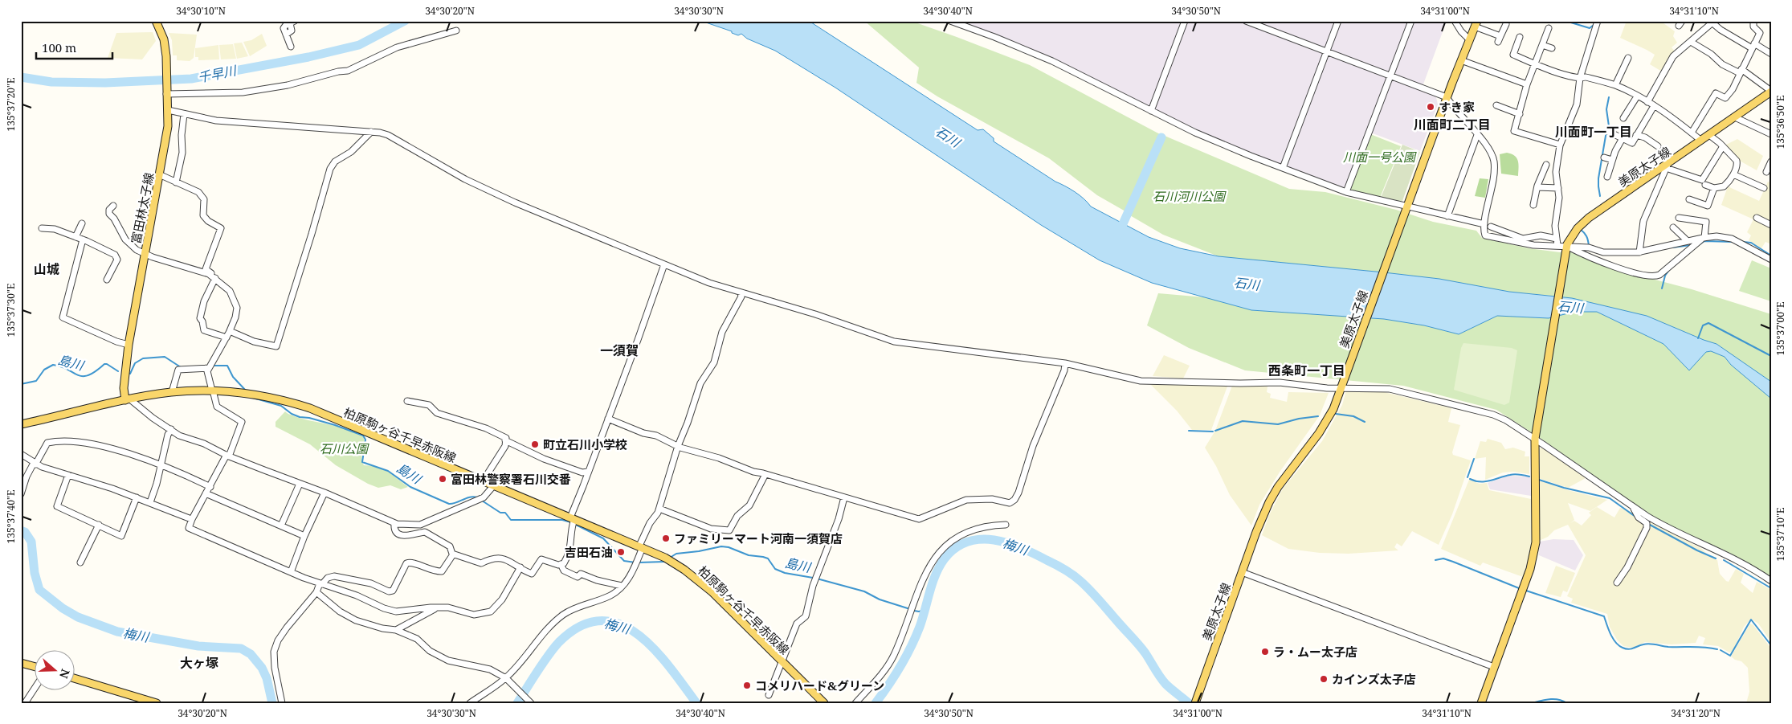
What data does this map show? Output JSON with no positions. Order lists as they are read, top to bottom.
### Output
{
  "streets": {
    "main road": ["美原太子線", "富田林太子線", "柏原駒ヶ谷千早赤阪線"]
  },
  "crossings": [
    ["富田林太子線", "柏原駒ヶ谷千早赤阪線"]
  ],
  "districts": [
    "川面町二丁目",
    "川面町一丁目",
    "山城",
    "一須賀",
    "西条町一丁目",
    "大ヶ塚"
  ],
  "water": [
    "千早川",
    "石川",
    "島川",
    "梅川"
  ],
  "parks": ["川面一号公園", "石川河川公園", "石川公園"],
  "places": [
    "すき家",
    "町立石川小学校",
    "富田林警察署石川交番",
    "ファミリーマート河南一須賀店",
    "吉田石油",
    "ラ・ムー太子店",
    "カインズ太子店",
    "コメリハード&グリーン"
  ],
  "scale_bar": "100 m",
  "north": "right",
  "coordinates": [
    "34°30'10\"N",
    "34°30'20\"N",
    "34°30'30\"N",
    "34°30'40\"N",
    "34°30'50\"N",
    "34°31'00\"N",
    "34°31'10\"N",
    "135°37'20\"E",
    "135°36'50\"E",
    "135°37'30\"E",
    "135°37'00\"E",
    "135°37'40\"E",
    "135°37'10\"E",
    "34°31'20\"N"
  ]
}
